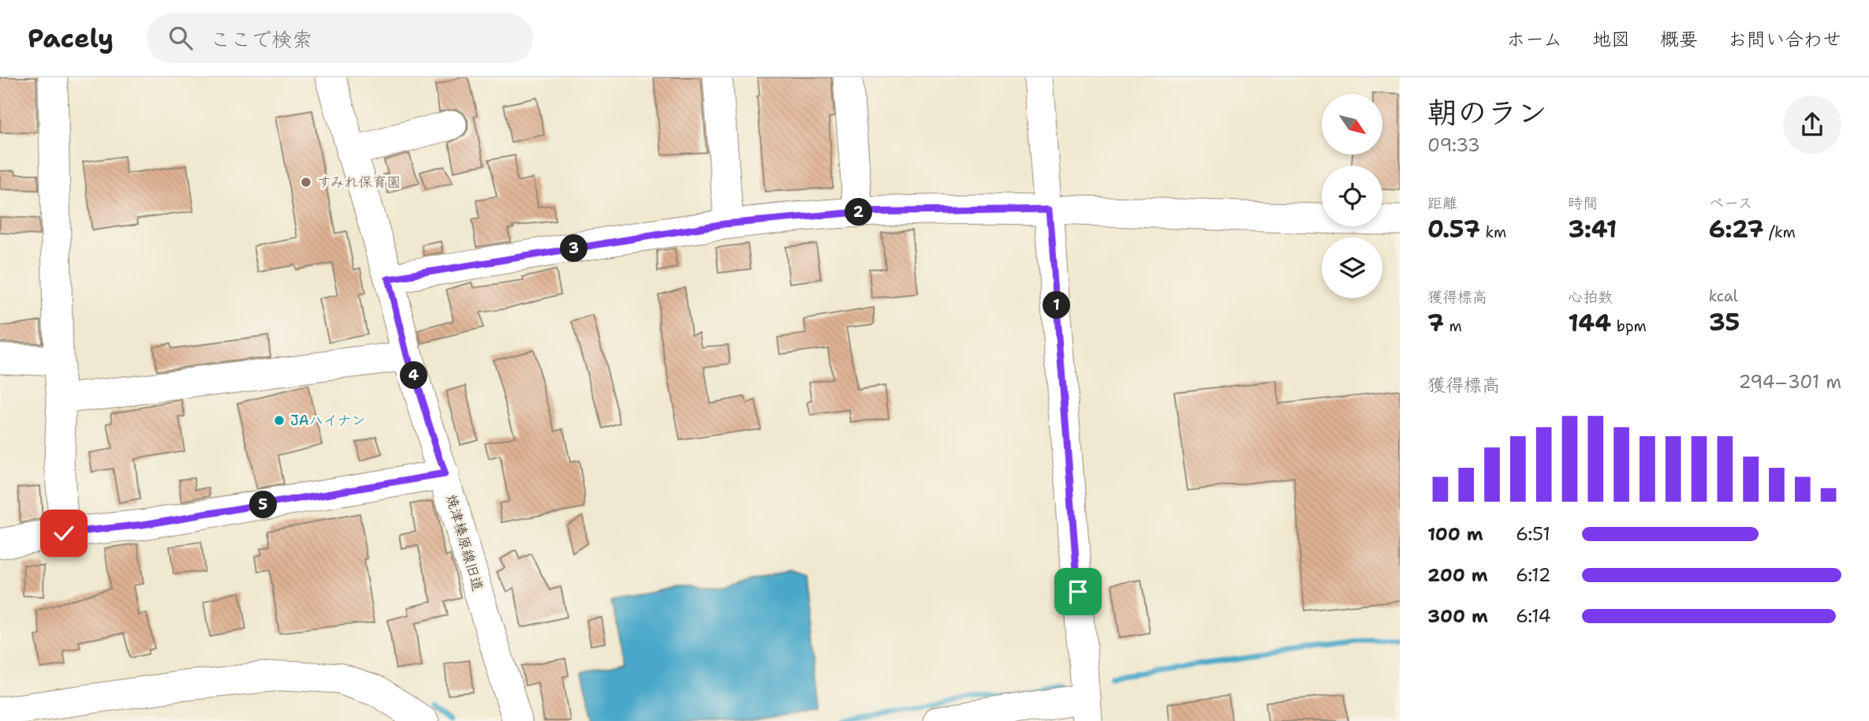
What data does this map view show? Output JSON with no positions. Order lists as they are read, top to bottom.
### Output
{
  "streets": {
    "street": ["焼津榛原線旧道"]
  },
  "places": ["すみれ保育園", "JAハイナン"],
  "north": "bottom right",
  "page": {
    "header": "Pacely",
    "search": "ここで検索",
    "nav": [
      "ホーム",
      "地図",
      "概要",
      "お問い合わせ"
    ],
    "heading": ["朝のラン", "09:33"],
    "stats": [
      ["距離", "0.57 km"],
      ["時間", "3:41"],
      ["ペース", "6:27 /km"],
      ["獲得標高", "7 m"],
      ["心拍数", "144 bpm"],
      ["kcal", "35"]
    ],
    "pins": [
      "2",
      "3",
      "1",
      "4",
      "5"
    ],
    "chart": ["獲得標高", "294–301 m"],
    "list": [
      {
        "name": "100 m",
        "note": "6:51"
      },
      {
        "name": "200 m",
        "note": "6:12"
      },
      {
        "name": "300 m",
        "note": "6:14"
      }
    ]
  }
}
